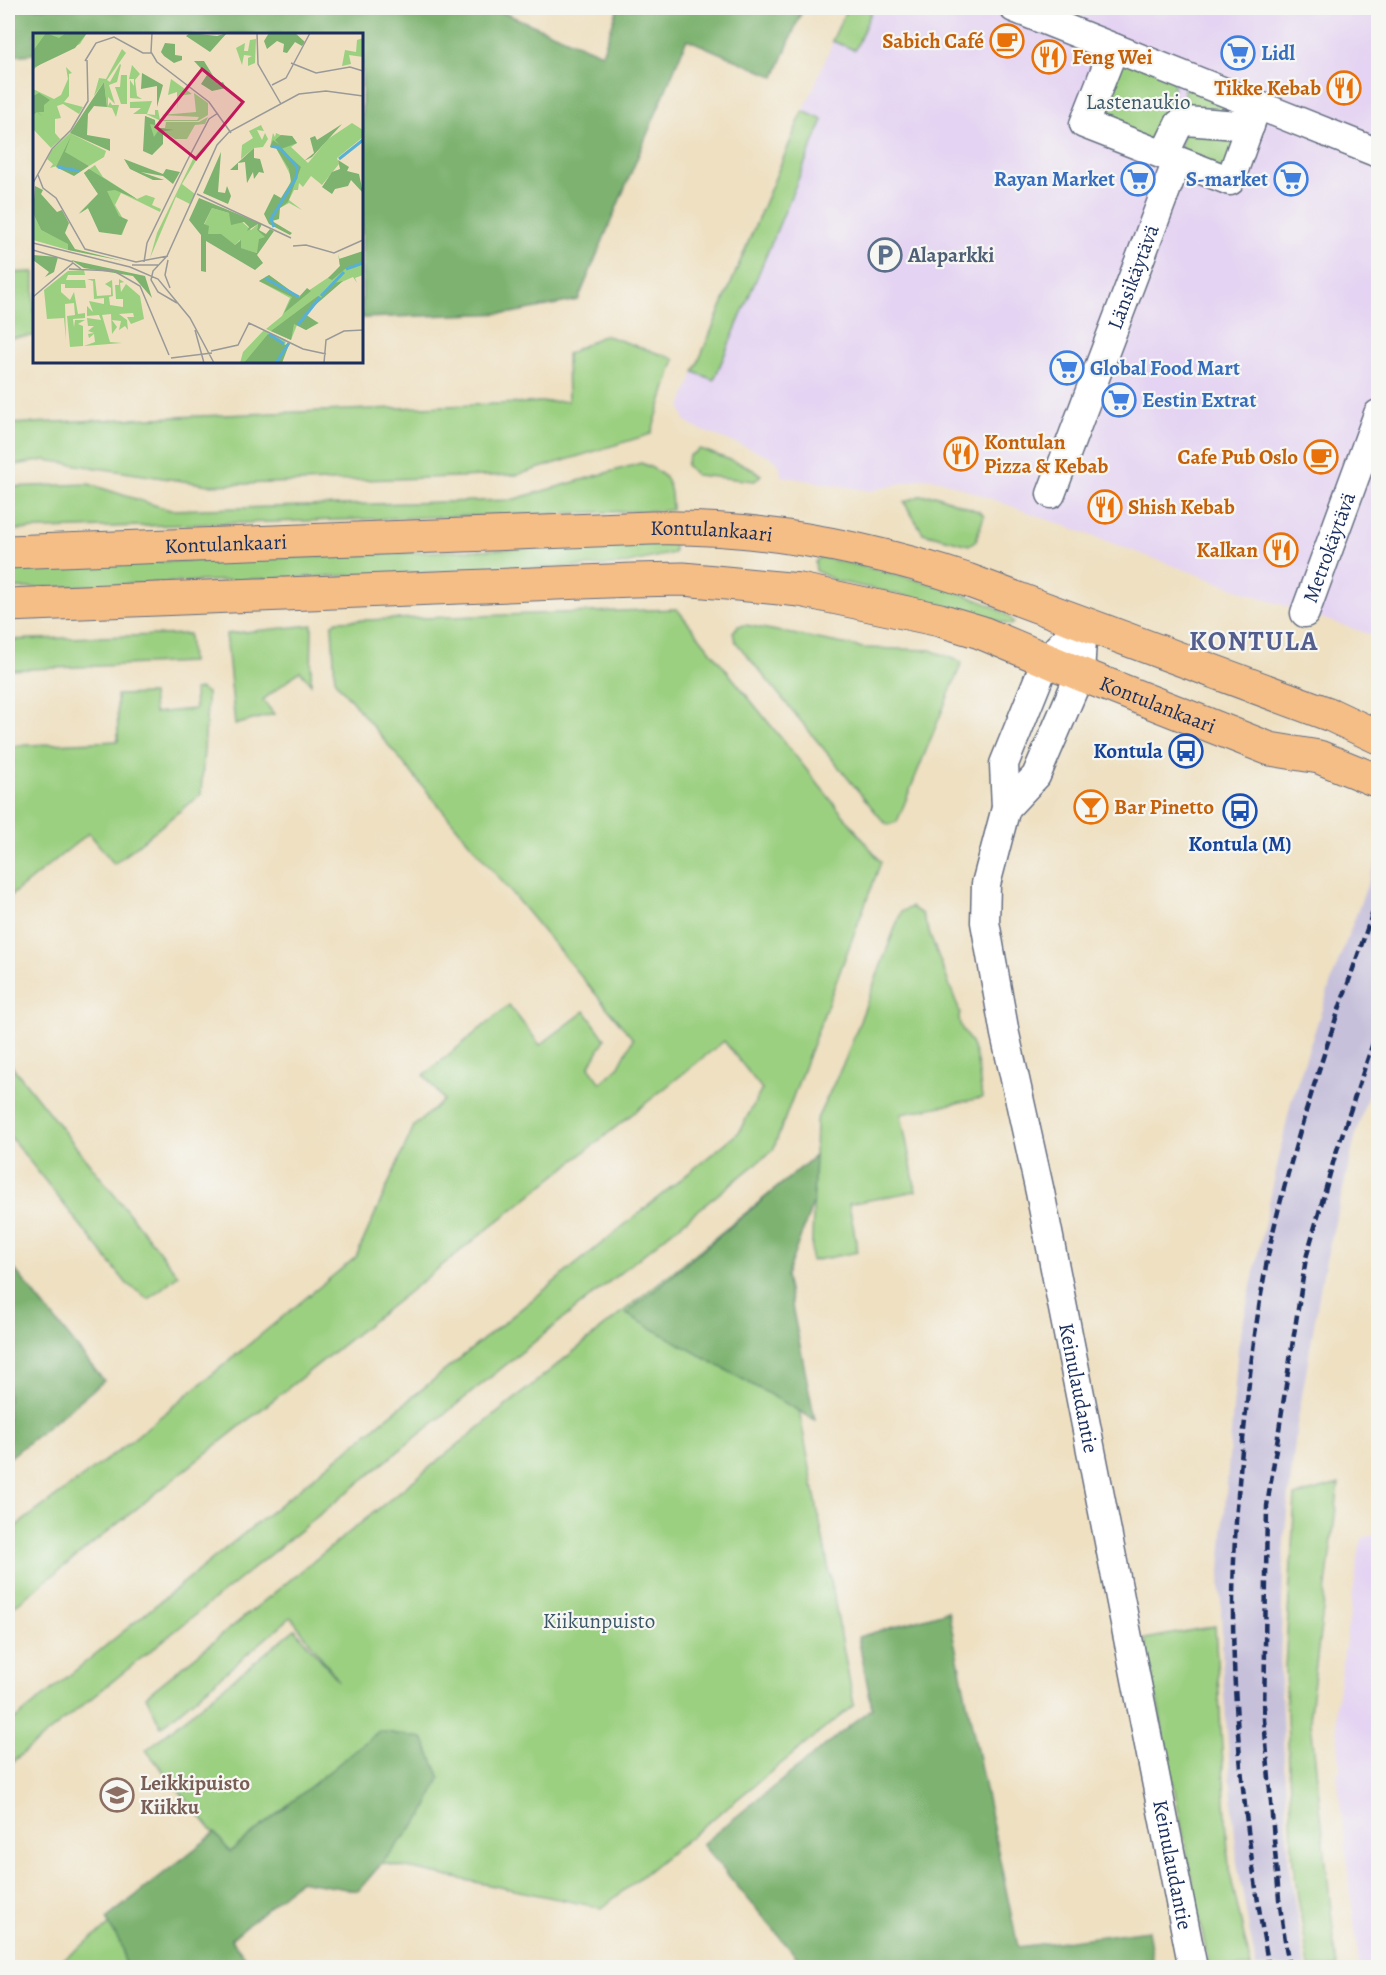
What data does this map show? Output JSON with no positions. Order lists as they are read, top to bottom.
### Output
{
  "streets": {
    "main road": ["Kontulankaari"],
    "street": ["Länsikäytävä", "Metrokäytävä", "Keinulaudantie"]
  },
  "crossings": [
    ["Kontulankaari", "Keinulaudantie"]
  ],
  "districts": ["KONTULA"],
  "parks": ["Lastenaukio", "Kiikunpuisto"],
  "places": {
    "cafe": ["Sabich Café", "Cafe Pub Oslo"],
    "supermarket": [
      "Lidl",
      "Rayan Market",
      "S-market",
      "Global Food Mart",
      "Eestin Extrat"
    ],
    "restaurant": [
      "Feng Wei",
      "Tikke Kebab",
      "Kontulan Pizza & Kebab",
      "Shish Kebab",
      "Kalkan"
    ],
    "parking": ["Alaparkki"],
    "bus stop": ["Kontula", "Kontula (M)"],
    "bar": ["Bar Pinetto"],
    "school or university": ["Leikkipuisto Kiikku"]
  }
}
